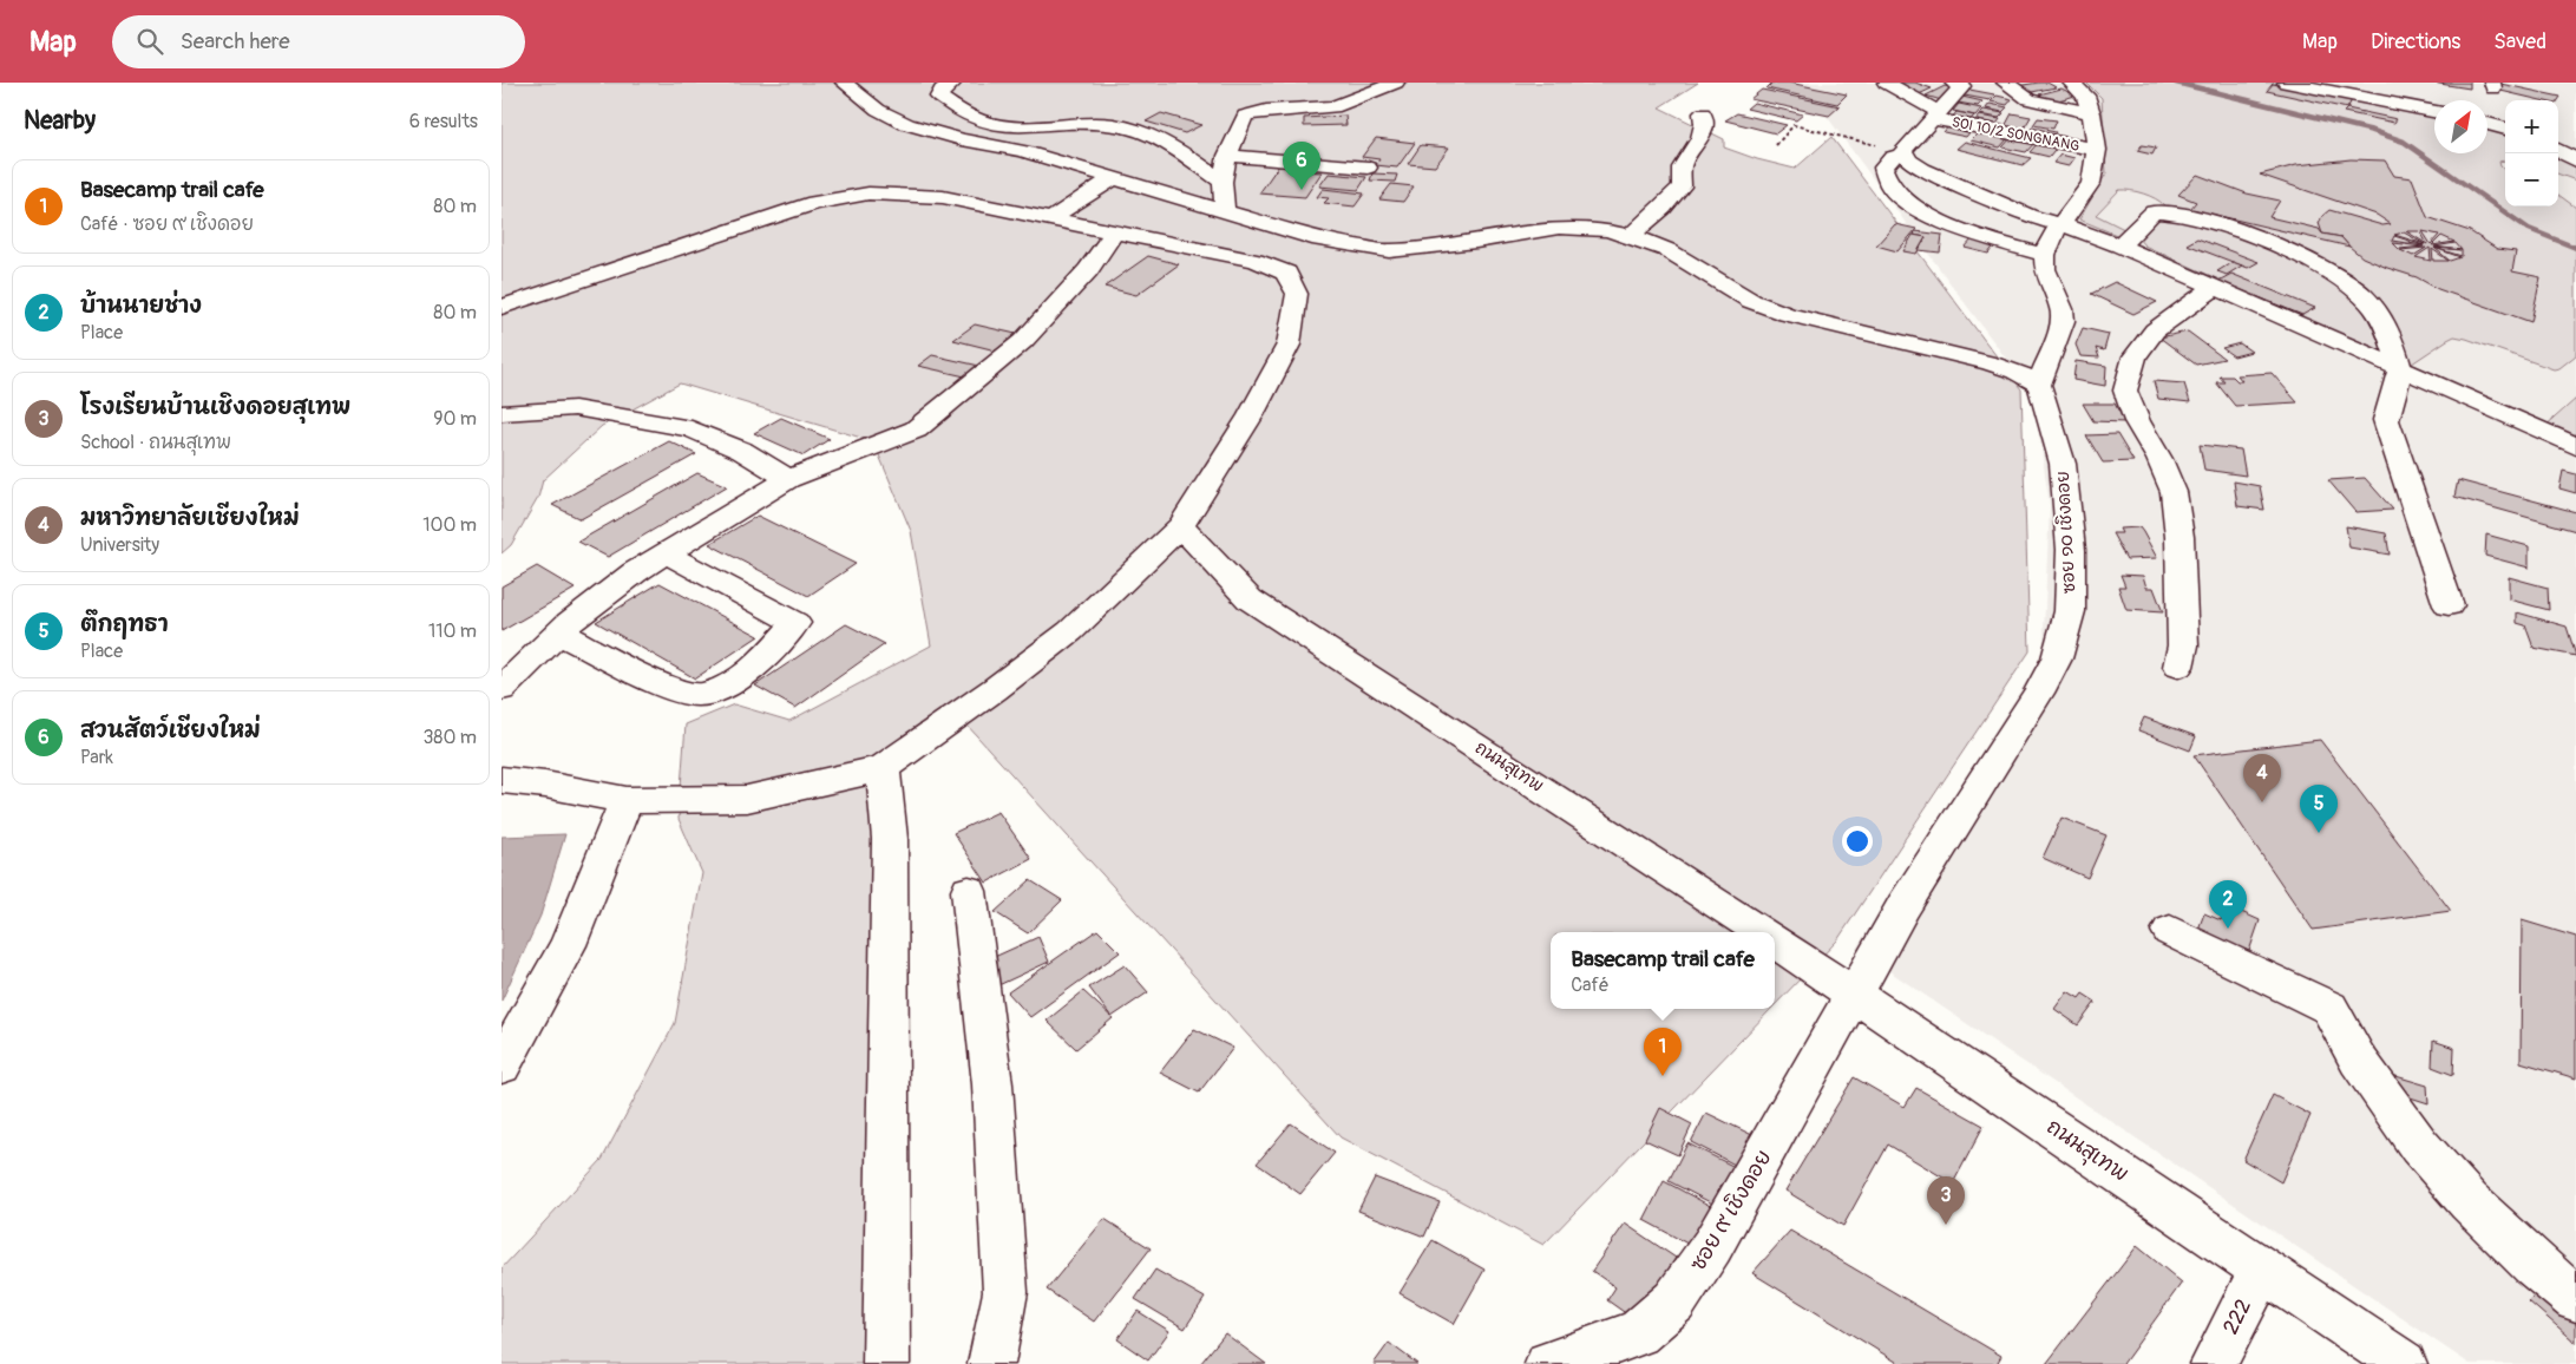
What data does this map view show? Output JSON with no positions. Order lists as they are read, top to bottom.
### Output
{
  "streets": {
    "street": [
      "SOI 10/2 SONGNANG",
      "ซอย ๑๐ เชิงดอย",
      "ถนนสุเทพ",
      "ซอย ๙ เชิงดอย",
      "222"
    ]
  },
  "crossings": [
    ["ซอย ๑๐ เชิงดอย", "ถนนสุเทพ"],
    ["ซอย ๑๐ เชิงดอย", "ซอย ๙ เชิงดอย"],
    ["ถนนสุเทพ", "ซอย ๙ เชิงดอย"],
    ["ถนนสุเทพ", "222"]
  ],
  "north": "top right",
  "page": {
    "header": "Map",
    "search": "Search here",
    "nav": ["Map", "Directions", "Saved"],
    "heading": ["Nearby", "6 results"],
    "map_buttons": ["+", "−"],
    "pins": [
      "6",
      "4",
      "5",
      "2",
      "1",
      "3"
    ],
    "list": [
      {
        "mark": "1",
        "name": "Basecamp trail cafe",
        "note": "Café · ซอย ๙ เชิงดอย",
        "value": "80 m"
      },
      {
        "mark": "2",
        "name": "บ้านนายช่าง",
        "note": "Place",
        "value": "80 m"
      },
      {
        "mark": "3",
        "name": "โรงเรียนบ้านเชิงดอยสุเทพ",
        "note": "School · ถนนสุเทพ",
        "value": "90 m"
      },
      {
        "mark": "4",
        "name": "มหาวิทยาลัยเชียงใหม่",
        "note": "University",
        "value": "100 m"
      },
      {
        "mark": "5",
        "name": "ตึกฤทธา",
        "note": "Place",
        "value": "110 m"
      },
      {
        "mark": "6",
        "name": "สวนสัตว์เชียงใหม่",
        "note": "Park",
        "value": "380 m"
      }
    ],
    "popup": ["Basecamp trail cafe", "Café"]
  }
}
